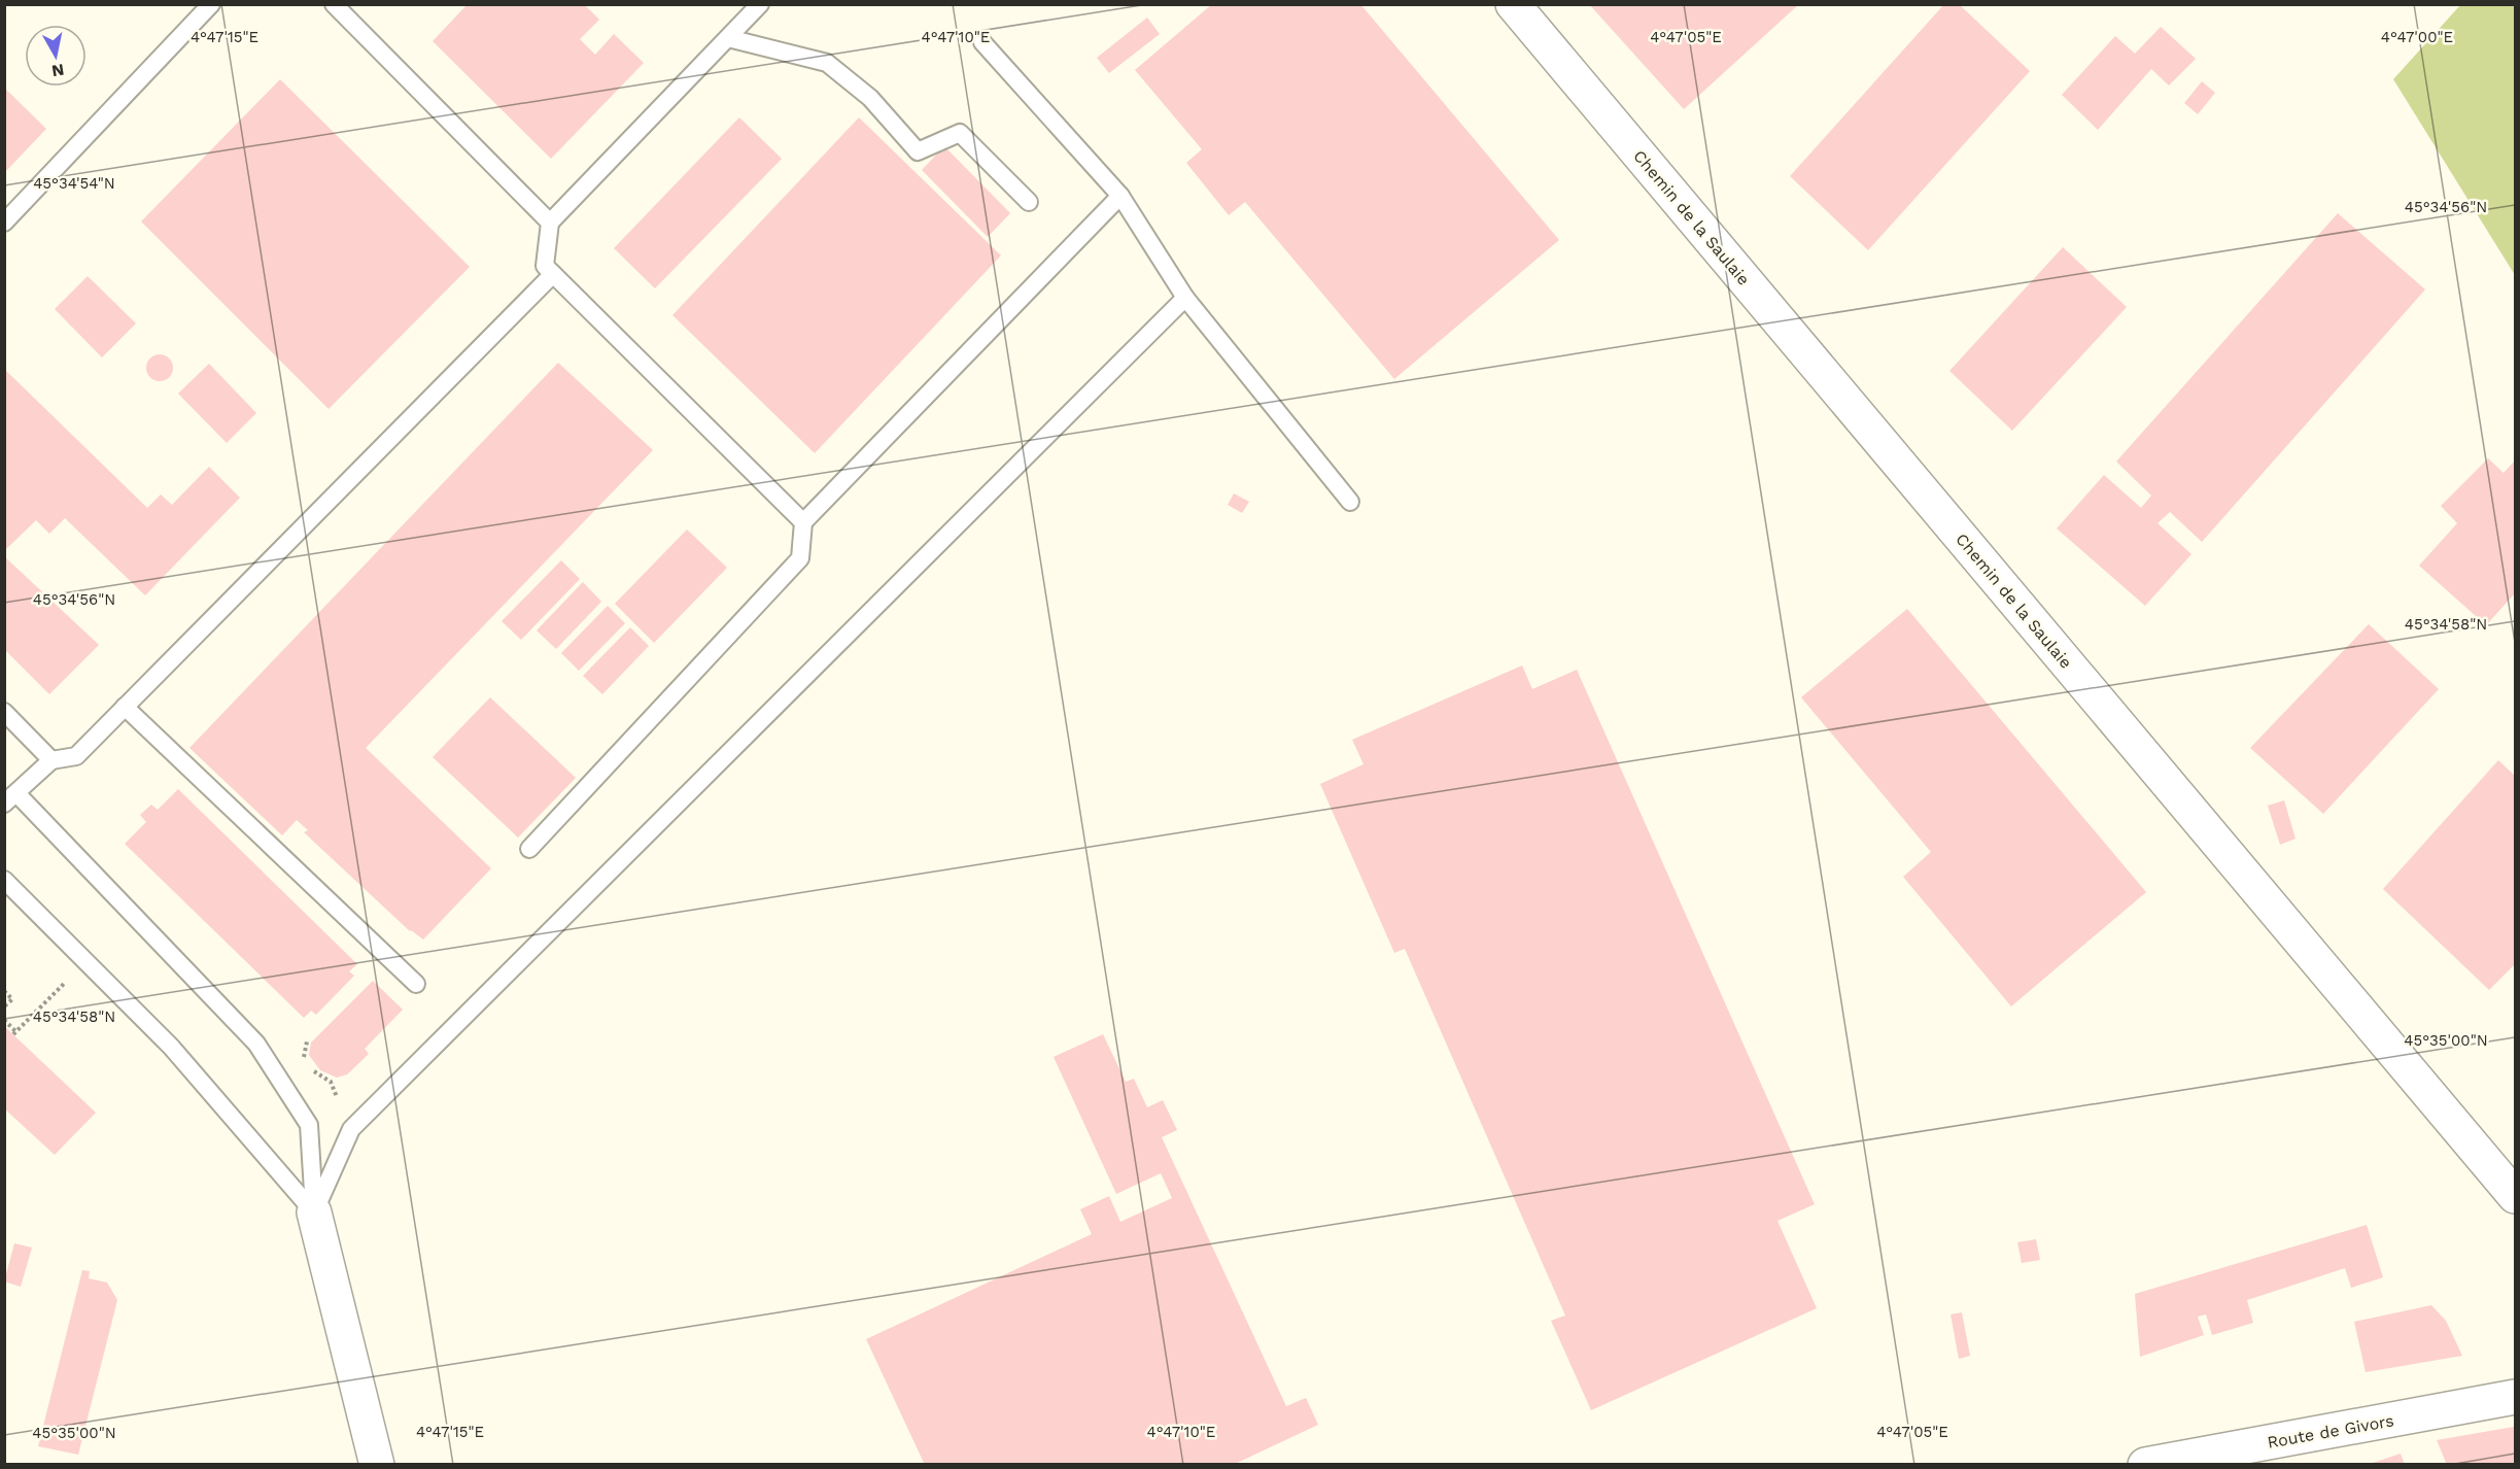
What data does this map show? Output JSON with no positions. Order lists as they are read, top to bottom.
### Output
{
  "streets": {
    "street": ["Chemin de la Saulaie", "Route de Givors"]
  },
  "north": "bottom",
  "coordinates": [
    "4°47'15\"E",
    "4°47'10\"E",
    "4°47'05\"E",
    "4°47'00\"E",
    "45°34'54\"N",
    "45°34'56\"N",
    "45°34'58\"N",
    "45°35'00\"N"
  ]
}
